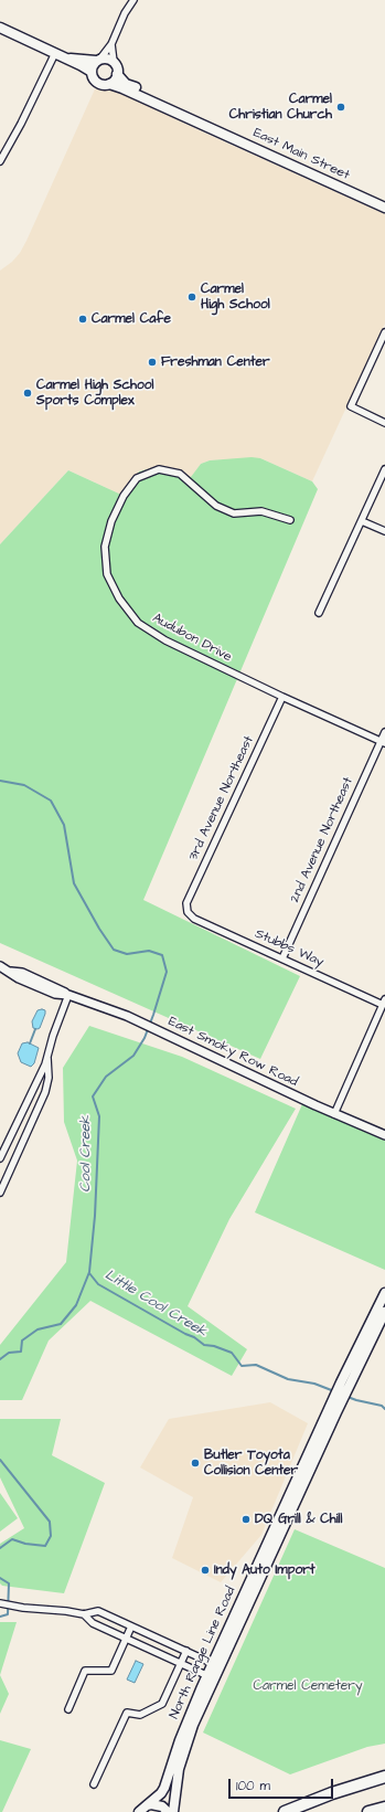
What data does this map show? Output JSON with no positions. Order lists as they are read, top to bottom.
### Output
{
  "streets": {
    "main road": ["East Main Street", "North Range Line Road"],
    "street": [
      "Audubon Drive",
      "3rd Avenue Northeast",
      "2nd Avenue Northeast",
      "Stubbs Way",
      "East Smoky Row Road"
    ]
  },
  "crossings": [
    ["Audubon Drive", "3rd Avenue Northeast"],
    ["Audubon Drive", "2nd Avenue Northeast"],
    ["3rd Avenue Northeast", "Stubbs Way"],
    ["2nd Avenue Northeast", "Stubbs Way"]
  ],
  "water": ["Cool Creek", "Little Cool Creek"],
  "parks": ["Carmel Cemetery"],
  "places": [
    "Carmel Christian Church",
    "Carmel High School",
    "Carmel Cafe",
    "Freshman Center",
    "Carmel High School Sports Complex",
    "Butler Toyota Collision Center",
    "DQ Grill & Chill",
    "Indy Auto Import"
  ],
  "scale_bar": "100 m"
}
